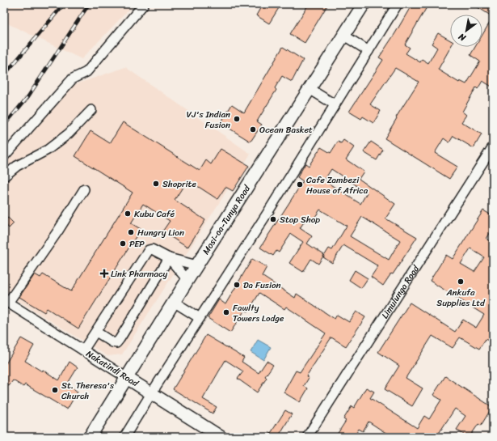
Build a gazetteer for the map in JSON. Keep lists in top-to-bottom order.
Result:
{
  "streets": {
    "highway": ["Mosi-oa-Tunya Road", "Nakatindi Road"],
    "street": ["Limulunga Road"]
  },
  "crossings": [
    ["Mosi-oa-Tunya Road", "Nakatindi Road"]
  ],
  "places": {
    "other": [
      "VJ's Indian Fusion",
      "Ocean Basket",
      "Shoprite",
      "Cafe Zambezi House of Africa",
      "Kubu Café",
      "Stop Shop",
      "Hungry Lion",
      "PEP",
      "Ankufa Supplies Ltd",
      "Da Fusion",
      "Fawlty Towers Lodge",
      "St. Theresa's Church"
    ],
    "health": ["Link Pharmacy"]
  },
  "north": "bottom left"
}
